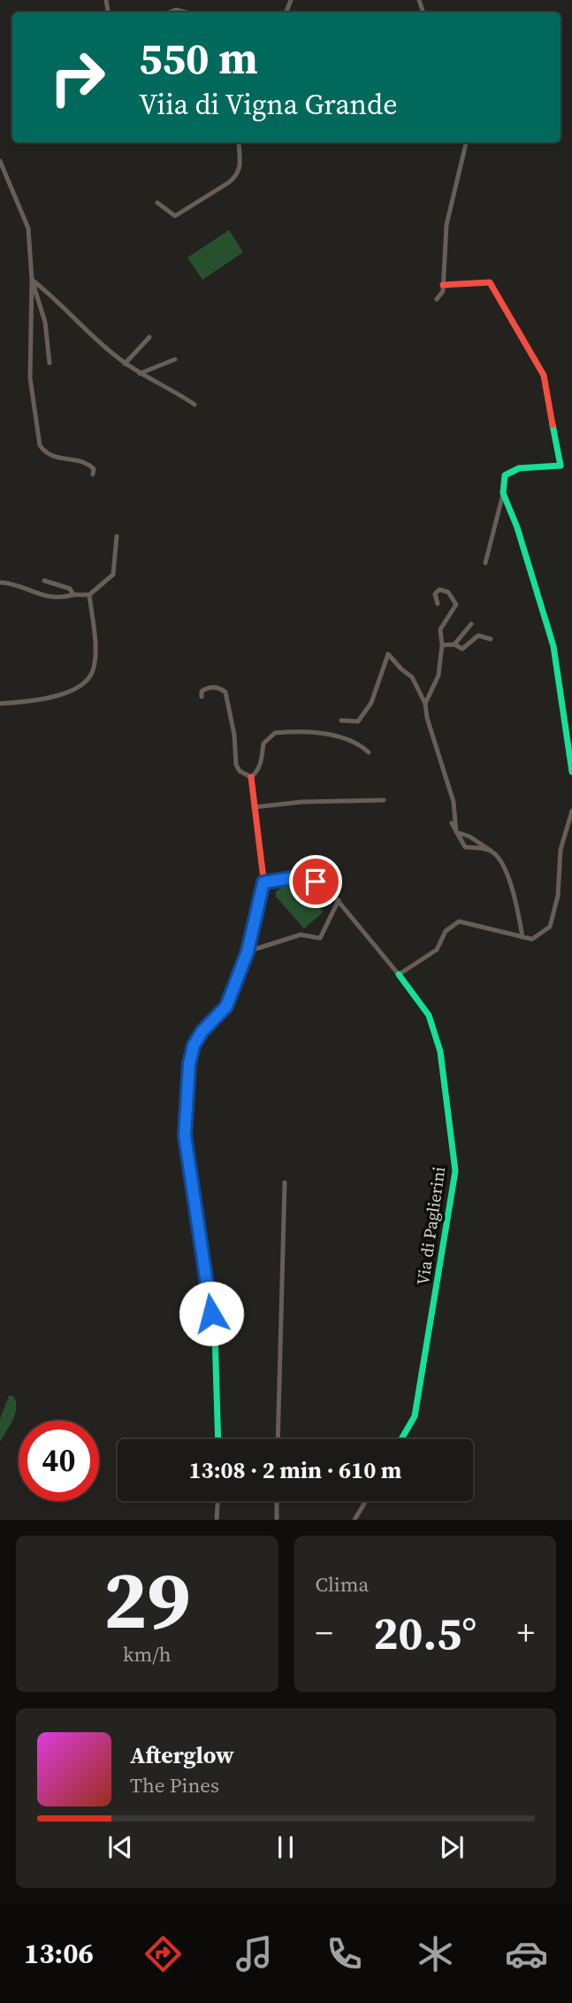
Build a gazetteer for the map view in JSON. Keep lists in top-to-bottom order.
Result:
{
  "streets": {
    "street": ["Via di Paglierini"]
  },
  "page": {
    "turn": ["550 m", "Viia di Vigna Grande"],
    "limit": "40",
    "trip": "13:08 · 2 min · 610 m",
    "tile": [
      ["29", "km/h"],
      "Clima"
    ],
    "heat": ["−", "20.5°", "+"],
    "song": ["Afterglow", "The Pines"],
    "tabs": "13:06"
  }
}
